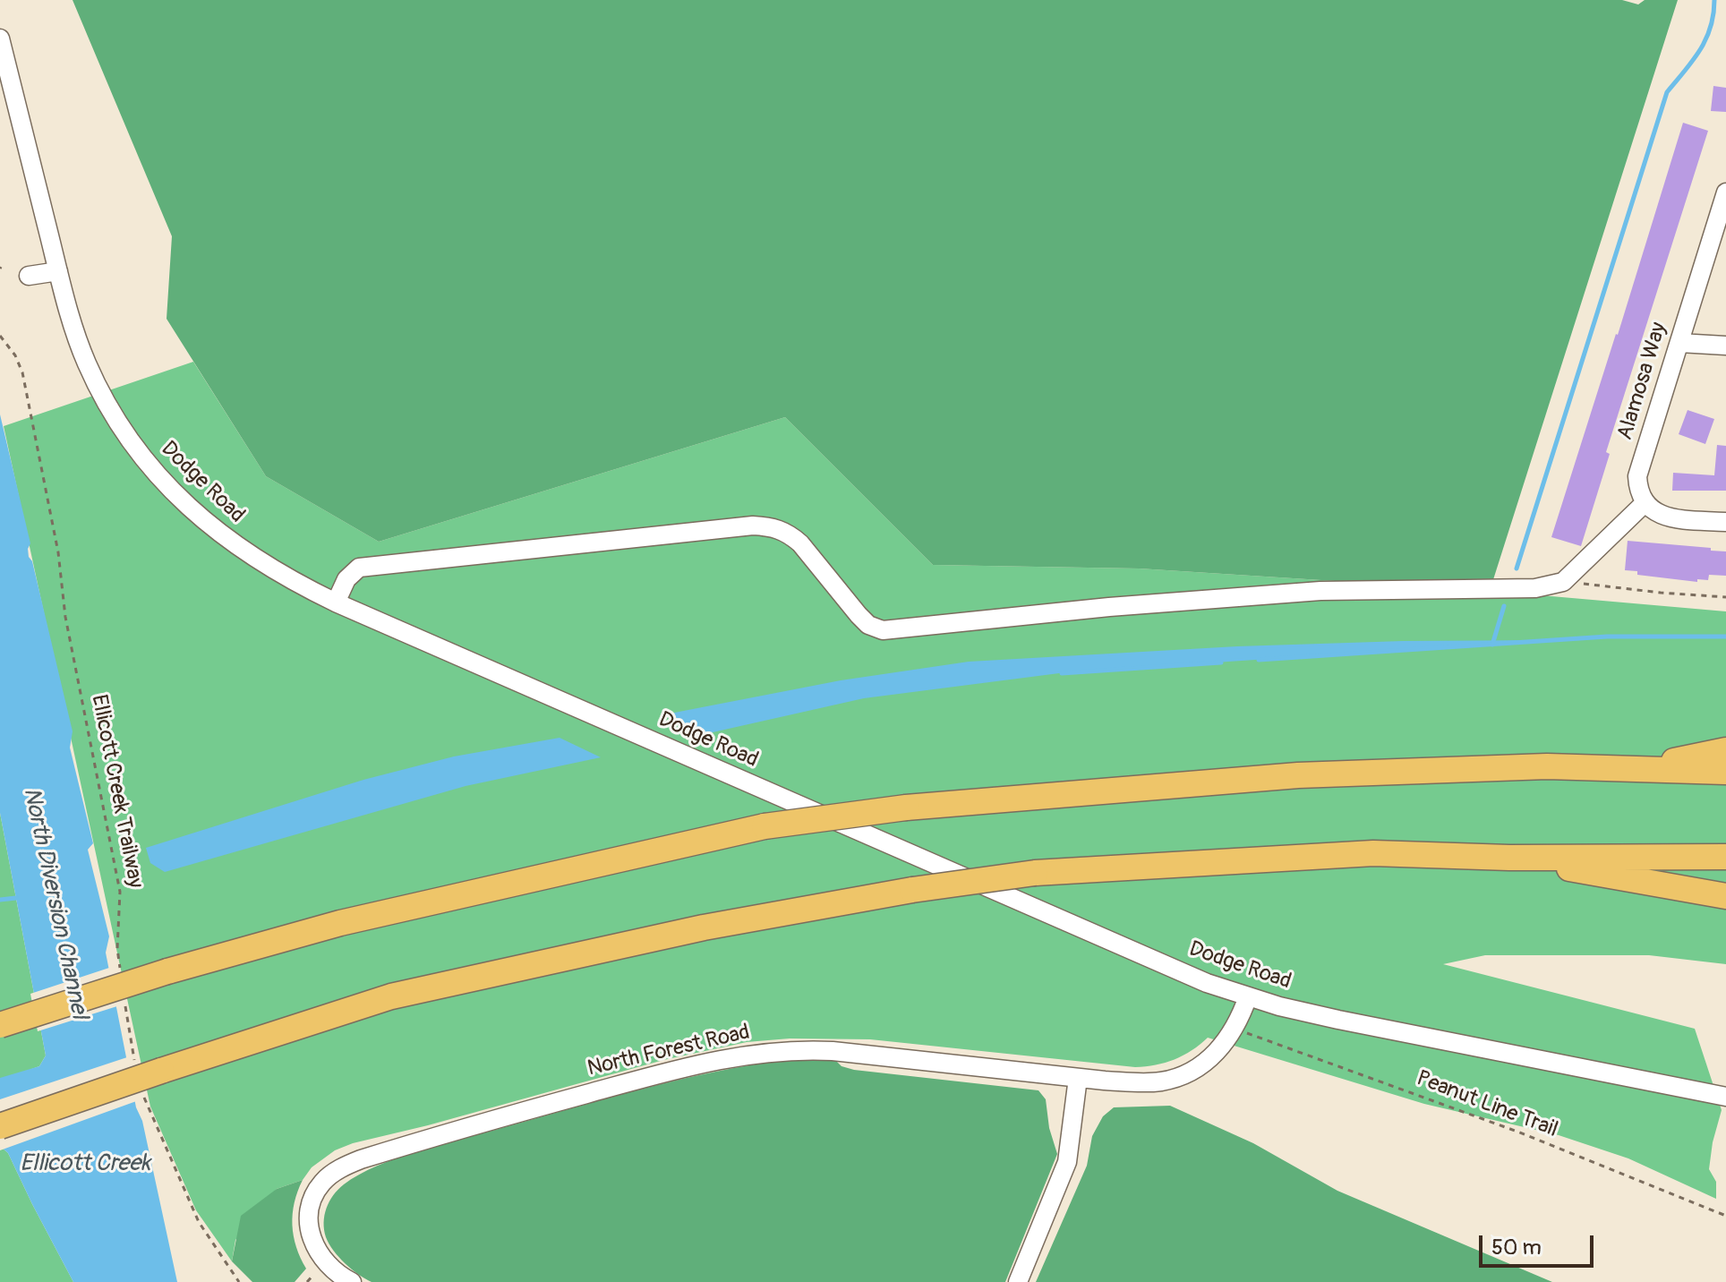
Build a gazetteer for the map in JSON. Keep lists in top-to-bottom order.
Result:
{
  "streets": {
    "street": ["Alamosa Way", "Dodge Road", "North Forest Road"],
    "path": ["Ellicott Creek Trailway", "Peanut Line Trail"]
  },
  "crossings": [
    ["Dodge Road", "North Forest Road"],
    ["North Forest Road", "Peanut Line Trail"]
  ],
  "water": ["North Diversion Channel", "Ellicott Creek"],
  "scale_bar": "50 m"
}
